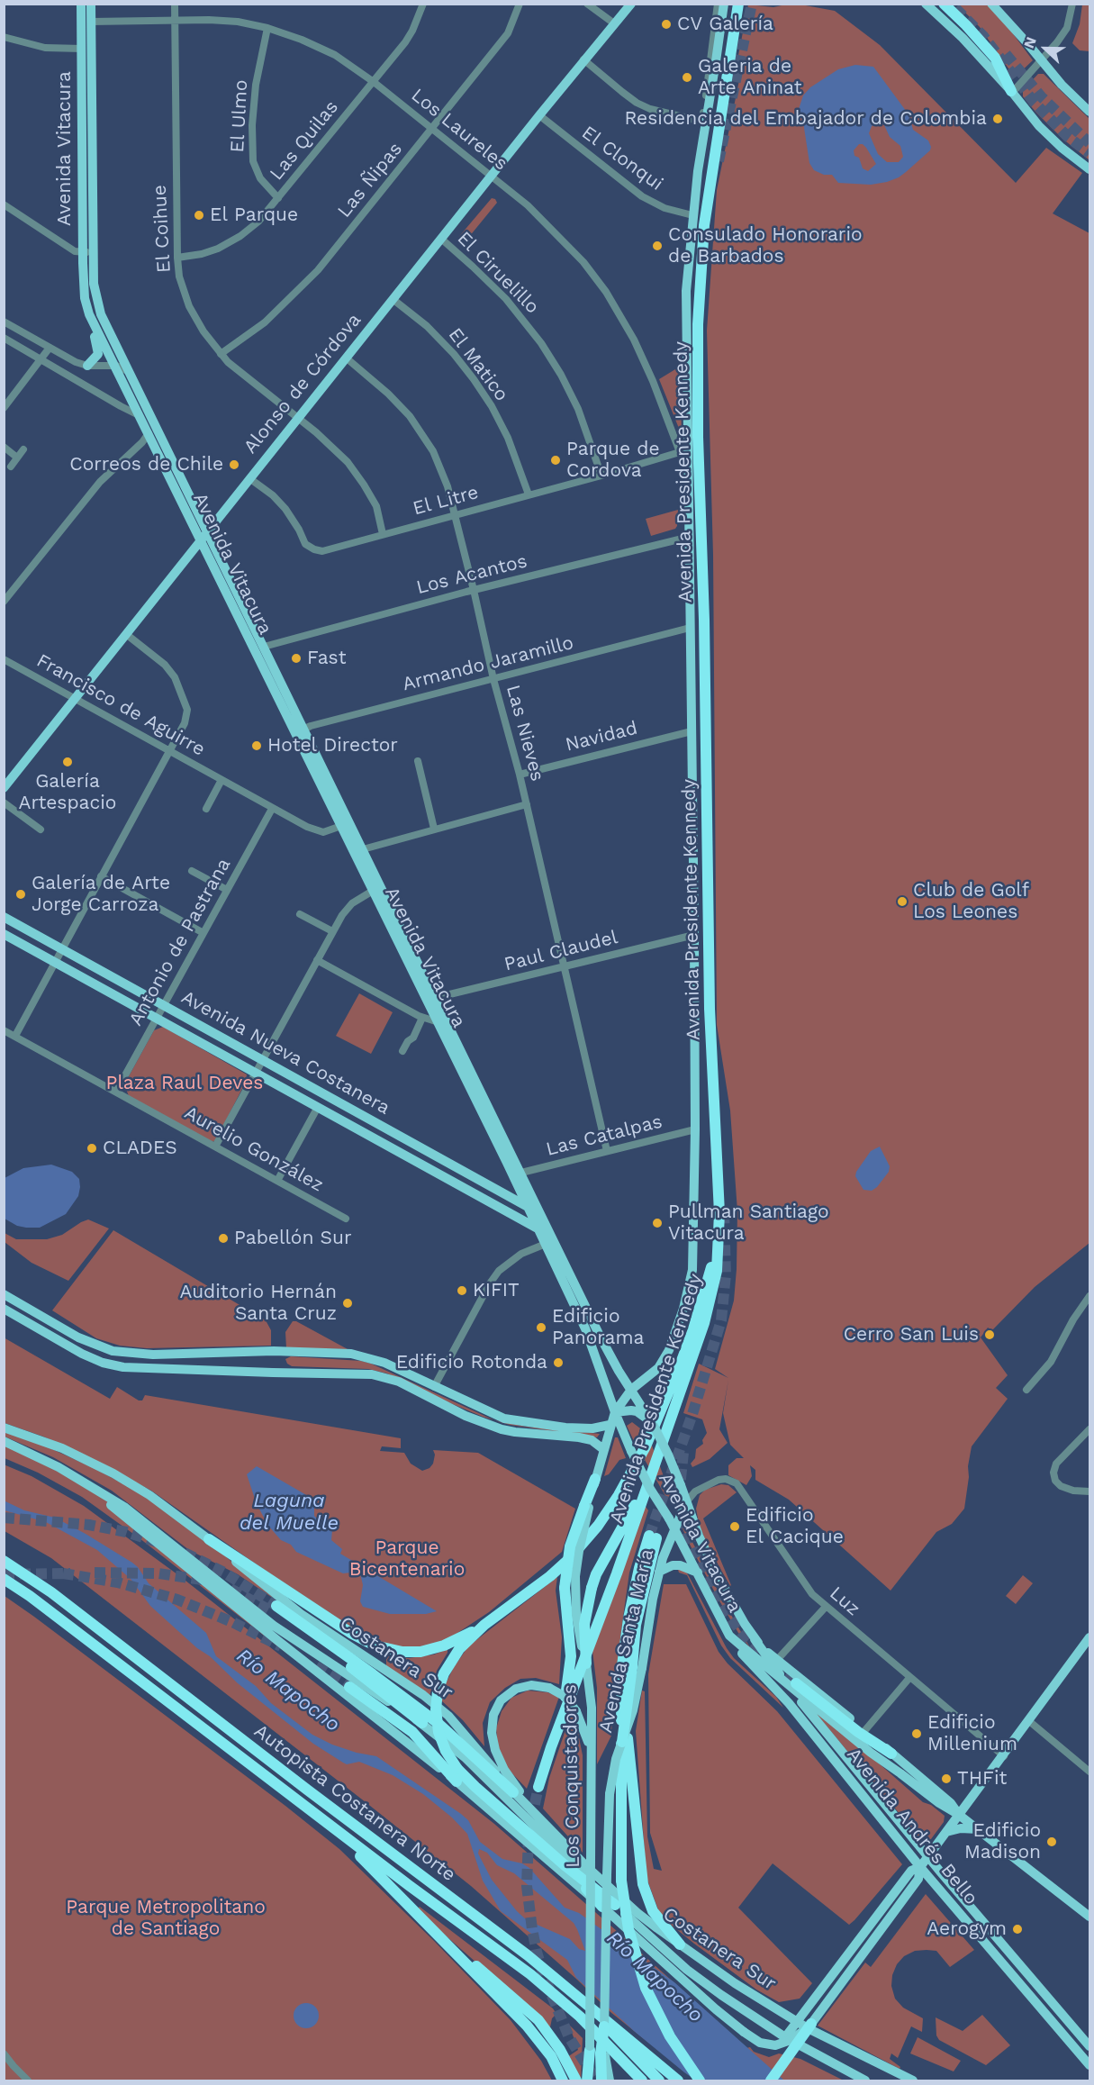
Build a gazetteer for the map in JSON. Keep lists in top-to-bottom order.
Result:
{
  "streets": {
    "highway": ["Avenida Presidente Kennedy", "Autopista Costanera Norte"],
    "main road": [
      "Avenida Vitacura",
      "Alonso de Córdova",
      "Avenida Nueva Costanera",
      "Avenida Santa María",
      "Costanera Sur",
      "Los Conquistadores",
      "Avenida Andrés Bello"
    ],
    "street": [
      "El Ulmo",
      "Los Laureles",
      "Las Quilas",
      "El Clonqui",
      "Las Ñipas",
      "El Coihue",
      "El Ciruelillo",
      "El Matico",
      "El Litre",
      "Los Acantos",
      "Armando Jaramillo",
      "Francisco de Aguirre",
      "Las Nieves",
      "Navidad",
      "Antonio de Pastrana",
      "Paul Claudel",
      "Las Catalpas",
      "Aurelio González",
      "Luz"
    ]
  },
  "crossings": [
    ["El Ulmo", "Los Laureles"],
    ["El Ulmo", "Las Quilas"],
    ["Los Laureles", "Las Quilas"],
    ["Los Laureles", "Avenida Vitacura"],
    ["Los Laureles", "Las Ñipas"],
    ["Los Laureles", "El Coihue"],
    ["Los Laureles", "Alonso de Córdova"],
    ["Los Laureles", "El Litre"],
    ["Las Quilas", "El Coihue"],
    ["Avenida Vitacura", "Alonso de Córdova"],
    ["Avenida Vitacura", "Los Acantos"],
    ["Avenida Vitacura", "Armando Jaramillo"],
    ["Avenida Vitacura", "Francisco de Aguirre"],
    ["Avenida Vitacura", "Paul Claudel"],
    ["Avenida Vitacura", "Avenida Nueva Costanera"],
    ["Avenida Vitacura", "Las Catalpas"],
    ["Avenida Vitacura", "Luz"],
    ["Avenida Vitacura", "Avenida Santa María"],
    ["Avenida Vitacura", "Avenida Andrés Bello"],
    ["El Clonqui", "Alonso de Córdova"],
    ["Las Ñipas", "El Coihue"],
    ["El Coihue", "Alonso de Córdova"],
    ["El Coihue", "El Litre"],
    ["El Ciruelillo", "Alonso de Córdova"],
    ["El Ciruelillo", "El Litre"],
    ["El Matico", "Alonso de Córdova"],
    ["El Matico", "El Litre"],
    ["Alonso de Córdova", "El Litre"],
    ["Alonso de Córdova", "Francisco de Aguirre"],
    ["Alonso de Córdova", "Las Nieves"],
    ["Avenida Presidente Kennedy", "Avenida Santa María"],
    ["El Litre", "Las Nieves"],
    ["Los Acantos", "Las Nieves"],
    ["Armando Jaramillo", "Las Nieves"],
    ["Francisco de Aguirre", "Antonio de Pastrana"],
    ["Las Nieves", "Navidad"],
    ["Las Nieves", "Paul Claudel"],
    ["Las Nieves", "Las Catalpas"],
    ["Antonio de Pastrana", "Avenida Nueva Costanera"],
    ["Antonio de Pastrana", "Aurelio González"],
    ["Luz", "Avenida Santa María"],
    ["Costanera Sur", "Avenida Andrés Bello"]
  ],
  "water": ["Laguna del Muelle", "Río Mapocho"],
  "parks": ["Plaza Raul Deves", "Parque Bicentenario", "Parque Metropolitano de Santiago"],
  "places": [
    "CV Galería",
    "Galeria de Arte Aninat",
    "Residencia del Embajador de Colombia",
    "El Parque",
    "Consulado Honorario de Barbados",
    "Parque de Cordova",
    "Correos de Chile",
    "Fast",
    "Hotel Director",
    "Galería Artespacio",
    "Galería de Arte Jorge Carroza",
    "Club de Golf Los Leones",
    "CLADES",
    "Pullman Santiago Vitacura",
    "Pabellón Sur",
    "KIFIT",
    "Auditorio Hernán Santa Cruz",
    "Edificio Panorama",
    "Cerro San Luis",
    "Edificio Rotonda",
    "Edificio El Cacique",
    "Edificio Millenium",
    "THFit",
    "Edificio Madison",
    "Aerogym"
  ],
  "north": "left"
}
